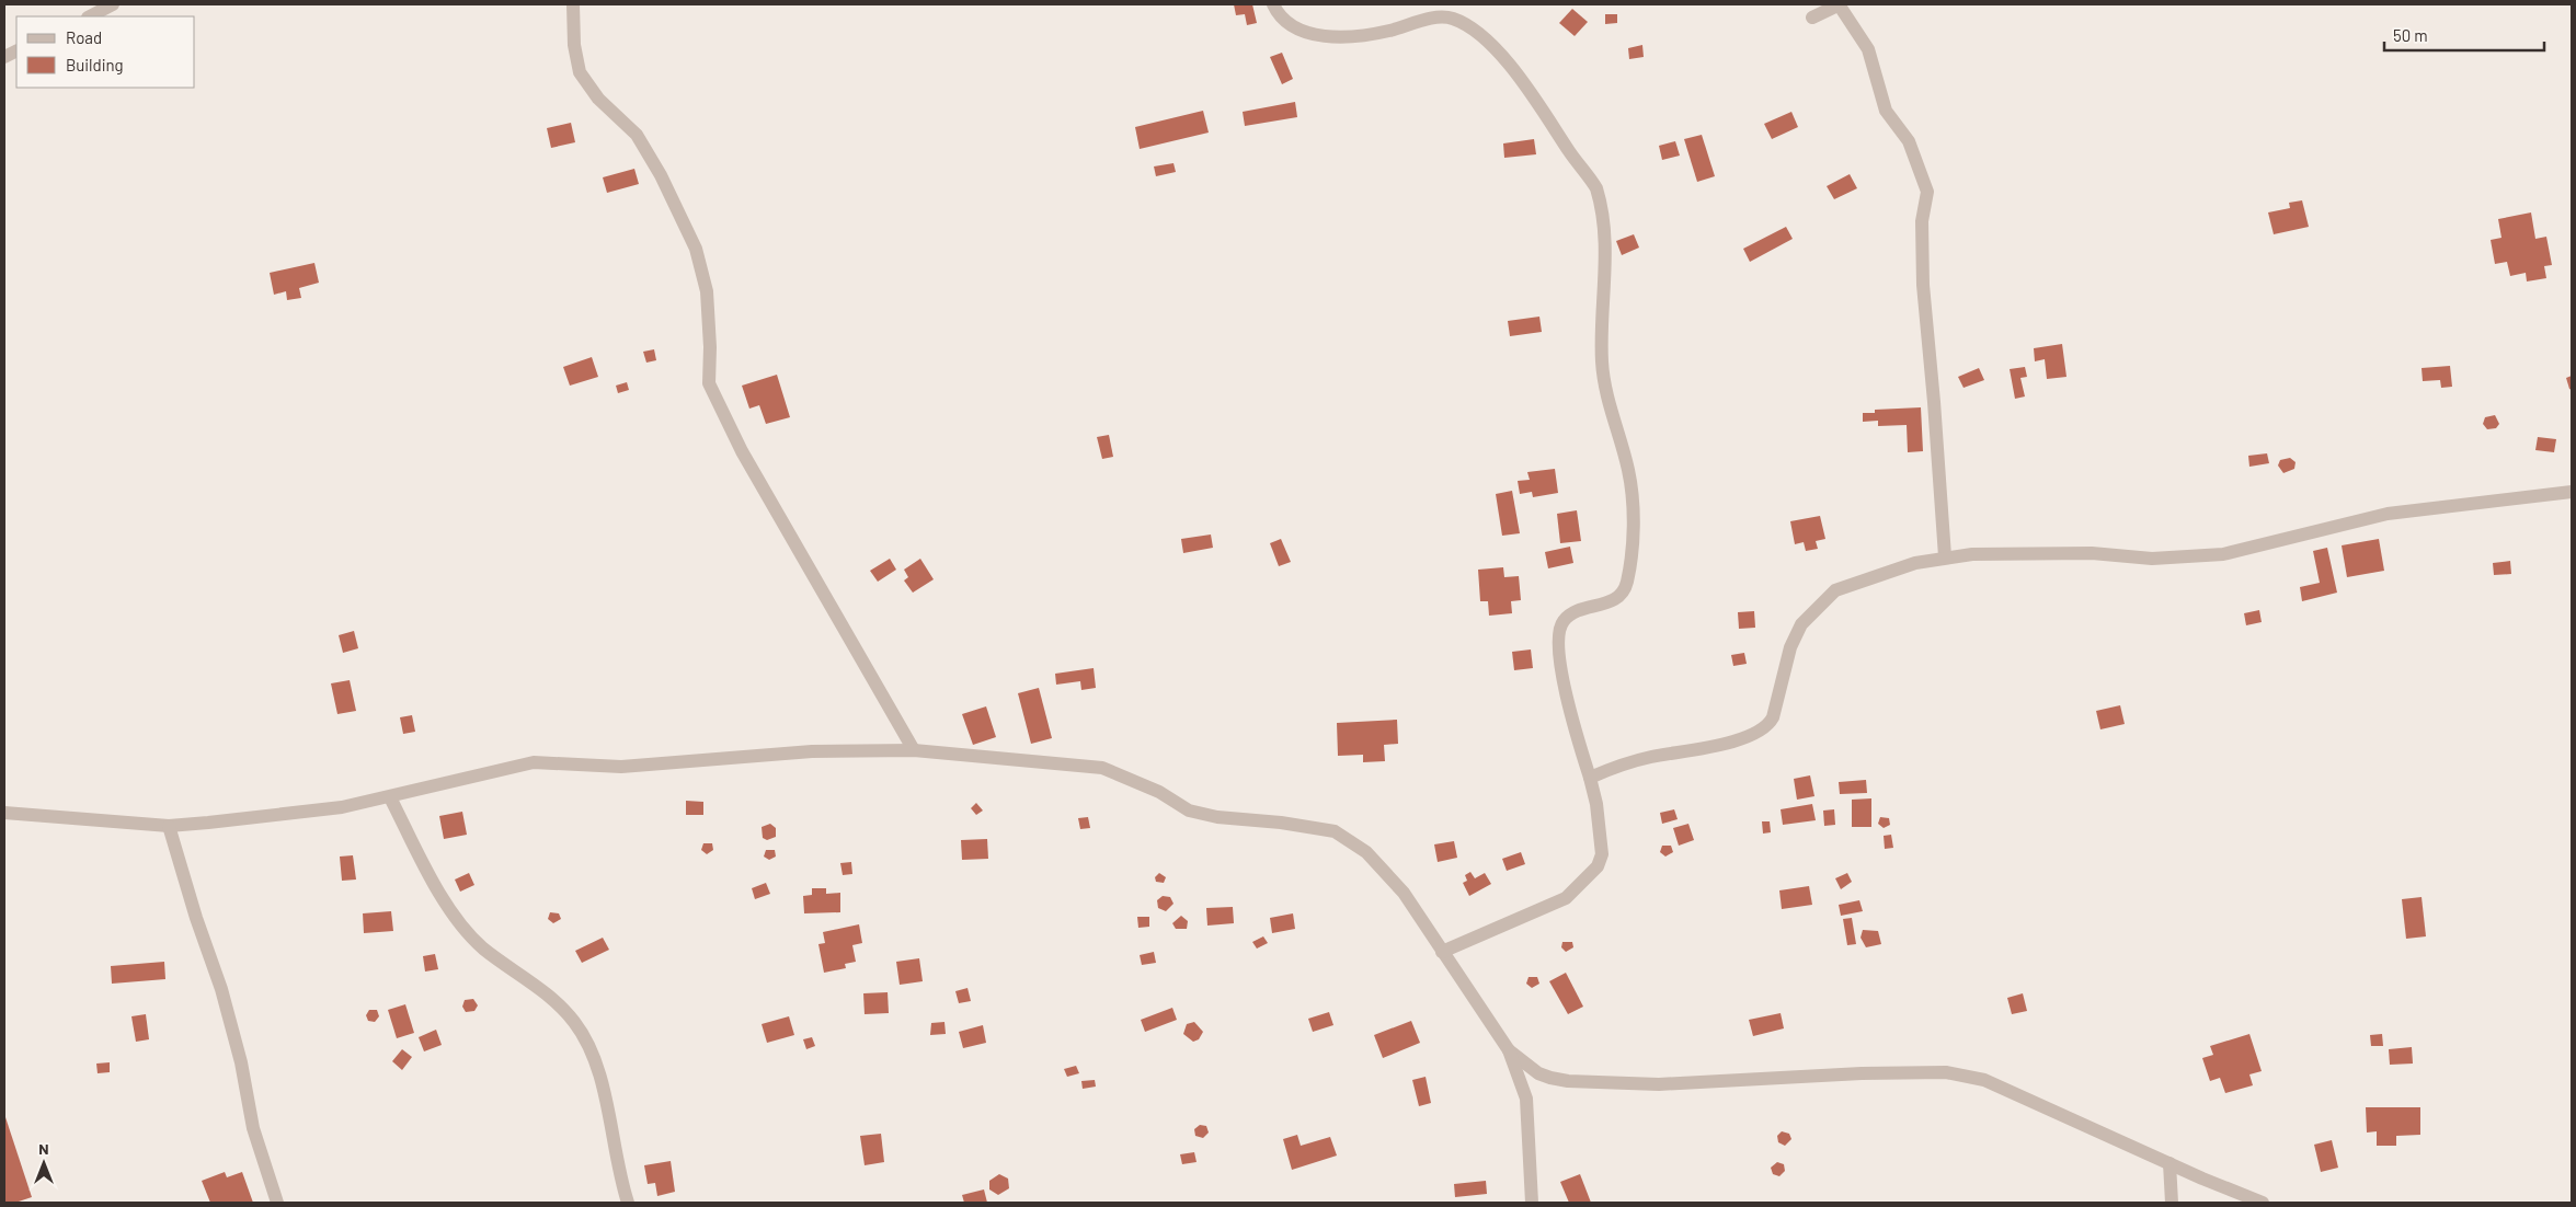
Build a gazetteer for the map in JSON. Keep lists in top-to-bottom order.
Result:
{
  "legend": ["Road", "Building"],
  "scale_bar": "50 m",
  "north": "top"
}
